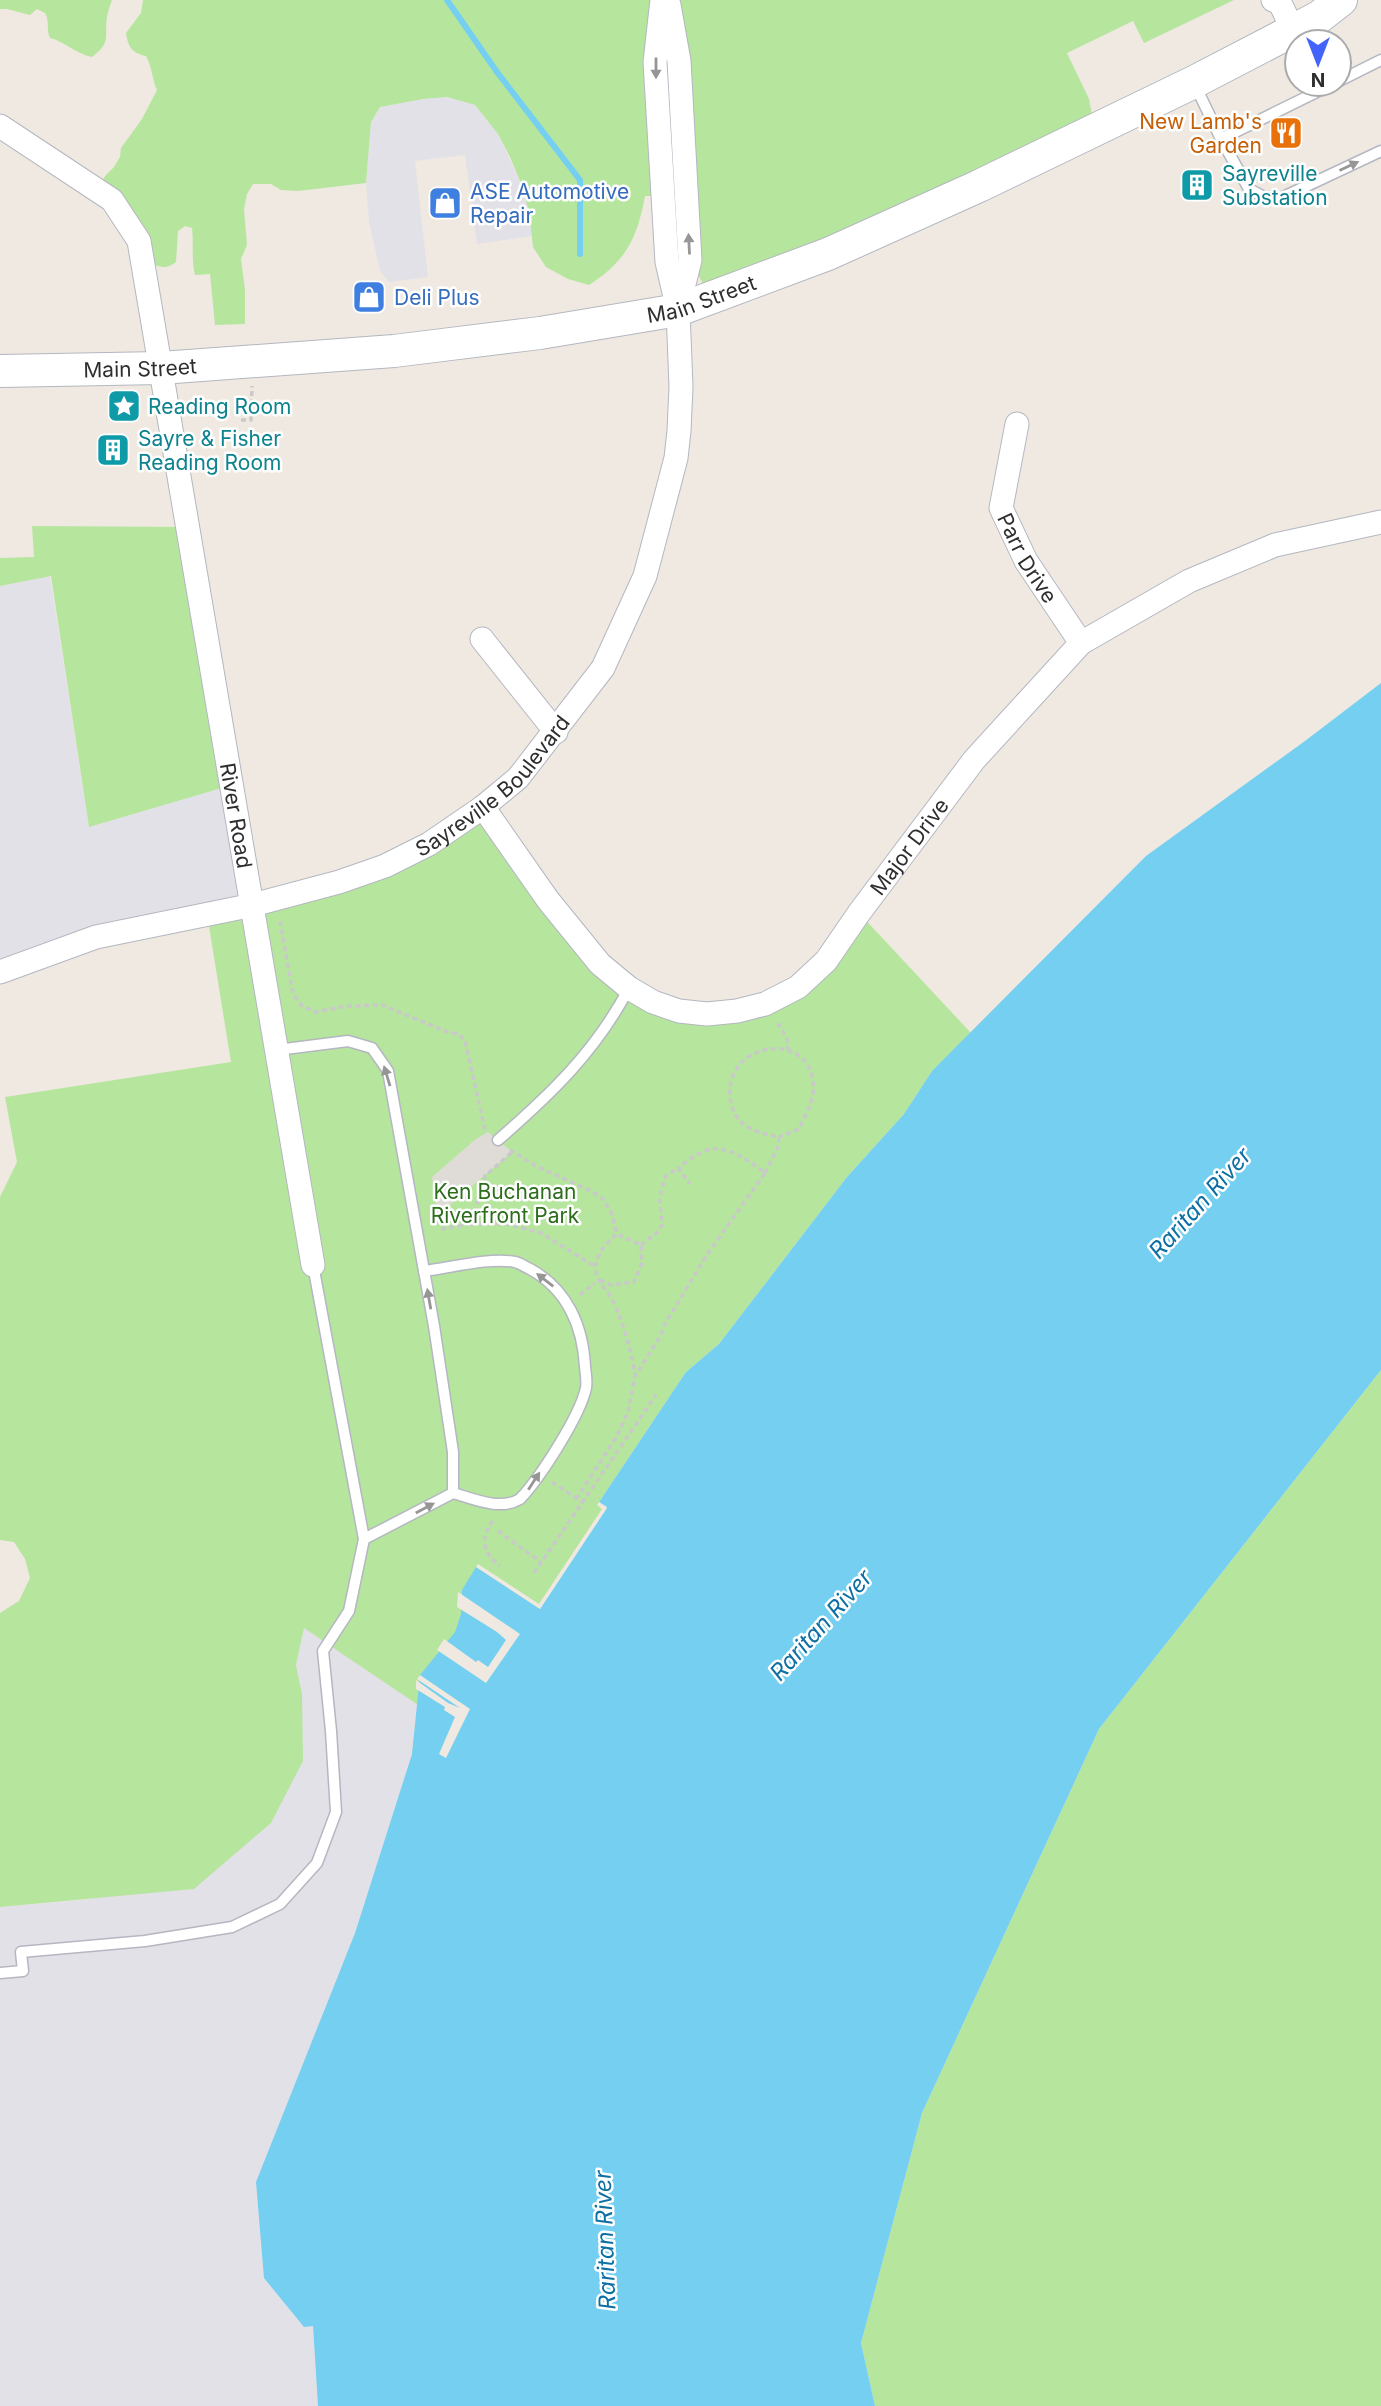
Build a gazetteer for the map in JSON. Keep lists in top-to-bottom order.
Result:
{
  "streets": {
    "main road": ["Main Street"],
    "street": [
      "Parr Drive",
      "Sayreville Boulevard",
      "River Road",
      "Major Drive"
    ]
  },
  "crossings": [
    ["Main Street", "Sayreville Boulevard"],
    ["Main Street", "River Road"],
    ["Parr Drive", "Major Drive"],
    ["Sayreville Boulevard", "River Road"],
    ["Sayreville Boulevard", "Major Drive"]
  ],
  "water": ["Raritan River"],
  "parks": ["Ken Buchanan Riverfront Park"],
  "places": {
    "restaurant": ["New Lamb's Garden"],
    "building": ["Sayreville Substation", "Sayre & Fisher Reading Room"],
    "shop": ["ASE Automotive Repair", "Deli Plus"],
    "place": ["Reading Room"]
  },
  "north": "bottom"
}
